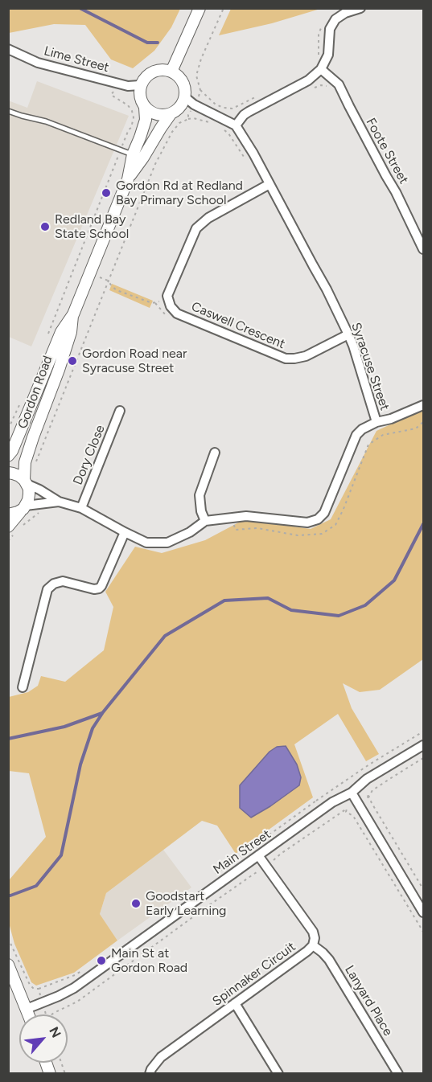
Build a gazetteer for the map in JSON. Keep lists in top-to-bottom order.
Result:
{
  "streets": {
    "street": [
      "Lime Street",
      "Foote Street",
      "Caswell Crescent",
      "Syracuse Street",
      "Gordon Road",
      "Dory Close",
      "Main Street",
      "Spinnaker Circuit",
      "Lanyard Place"
    ]
  },
  "crossings": [
    ["Lime Street", "Gordon Road"],
    ["Caswell Crescent", "Syracuse Street"],
    ["Syracuse Street", "Dory Close"],
    ["Main Street", "Spinnaker Circuit"],
    ["Spinnaker Circuit", "Lanyard Place"]
  ],
  "places": [
    "Gordon Rd at Redland Bay Primary School",
    "Redland Bay State School",
    "Gordon Road near Syracuse Street",
    "Goodstart Early Learning",
    "Main St at Gordon Road"
  ],
  "north": "top right"
}
